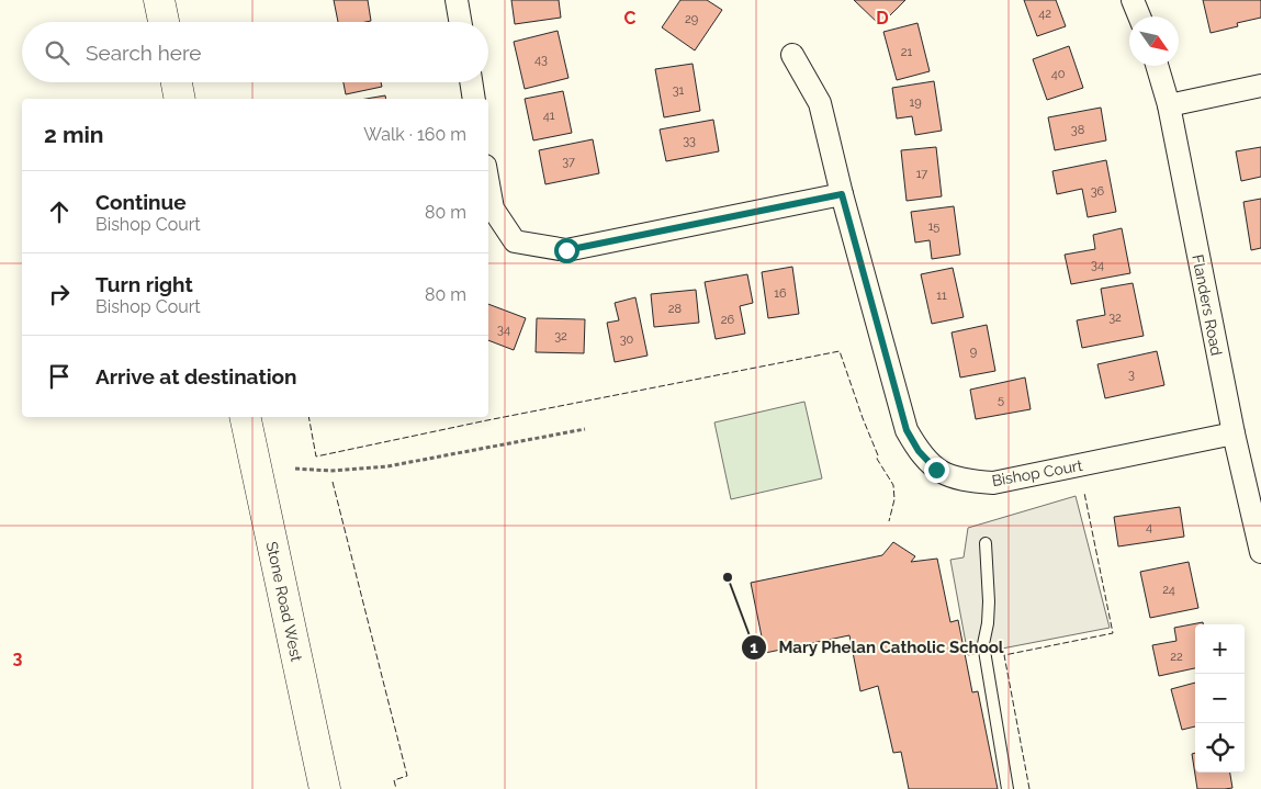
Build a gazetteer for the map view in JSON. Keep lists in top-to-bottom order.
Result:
{
  "streets": {
    "main road": ["Stone Road West"],
    "street": ["Flanders Road", "Bishop Court"]
  },
  "crossings": [
    ["Flanders Road", "Bishop Court"]
  ],
  "places": ["Mary Phelan Catholic School"],
  "house_numbers": [
    "42",
    "29",
    "21",
    "43",
    "40",
    "31",
    "19",
    "41",
    "38",
    "33",
    "37",
    "17",
    "36",
    "15",
    "34",
    "16",
    "11",
    "28",
    "32",
    "26",
    "34",
    "32",
    "30",
    "9",
    "3",
    "5",
    "4",
    "24",
    "22"
  ],
  "north": "bottom right",
  "page": {
    "search": "Search here",
    "heading": ["2 min", "Walk · 160 m"],
    "list": [
      ["Continue", "Bishop Court", "80 m"],
      ["Turn right", "Bishop Court", "80 m"],
      "Arrive at destination"
    ],
    "map_buttons": ["+", "−"]
  },
  "grid": {
    "columns": ["C", "D"],
    "rows": ["3"]
  }
}
